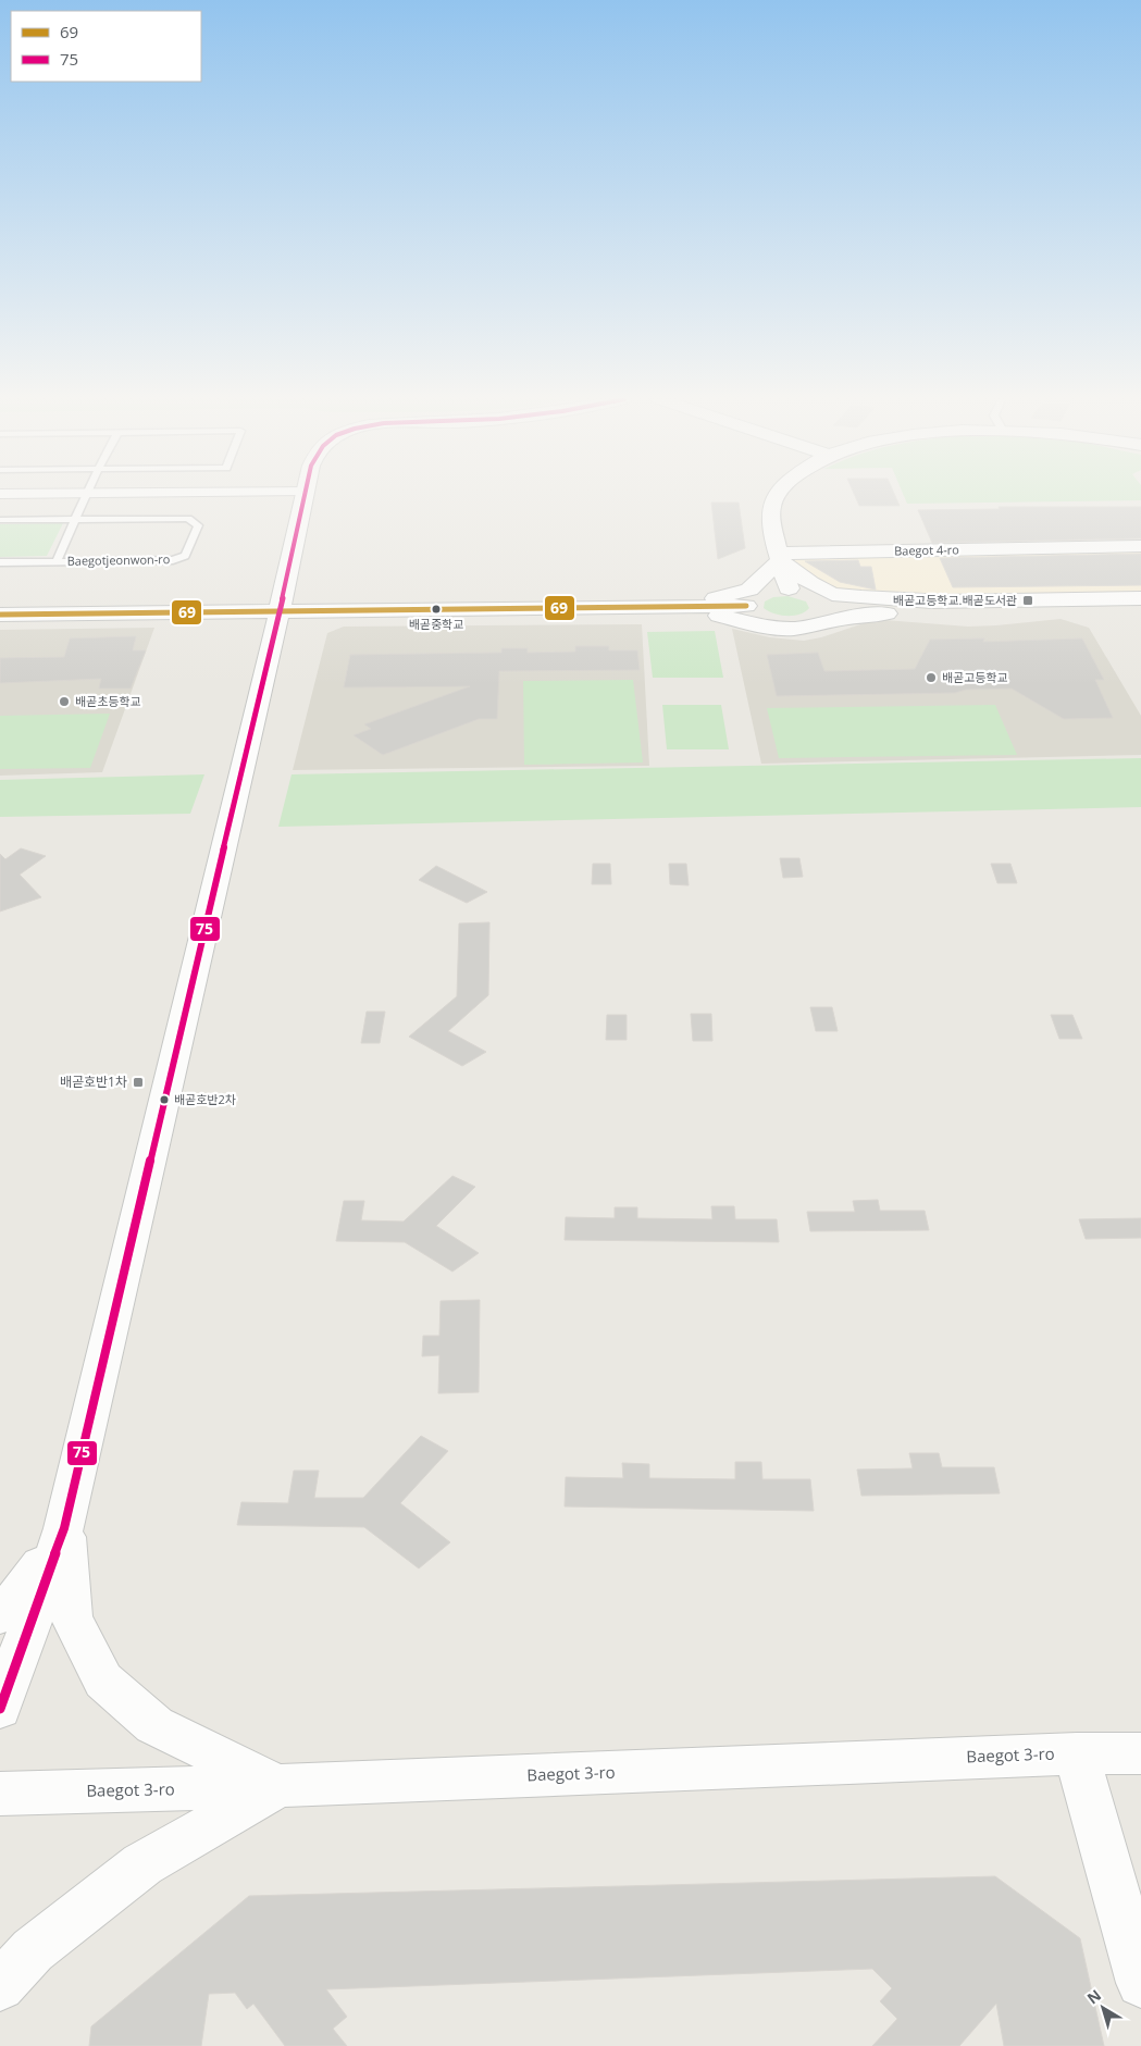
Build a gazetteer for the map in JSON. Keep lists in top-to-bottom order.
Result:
{
  "streets": {
    "street": ["Baegot 4-ro", "Baegot 3-ro"],
    "lane": ["Baegotjeonwon-ro"]
  },
  "places": {
    "transit": ["배곧고등학교.배곧도서관", "배곧호반1차"],
    "other": [
      "배곧중학교",
      "배곧고등학교",
      "배곧초등학교",
      "배곧호반2차"
    ]
  },
  "lines": ["transit line 75", "transit line 69"],
  "legend": ["69", "75"],
  "north": "top left"
}
